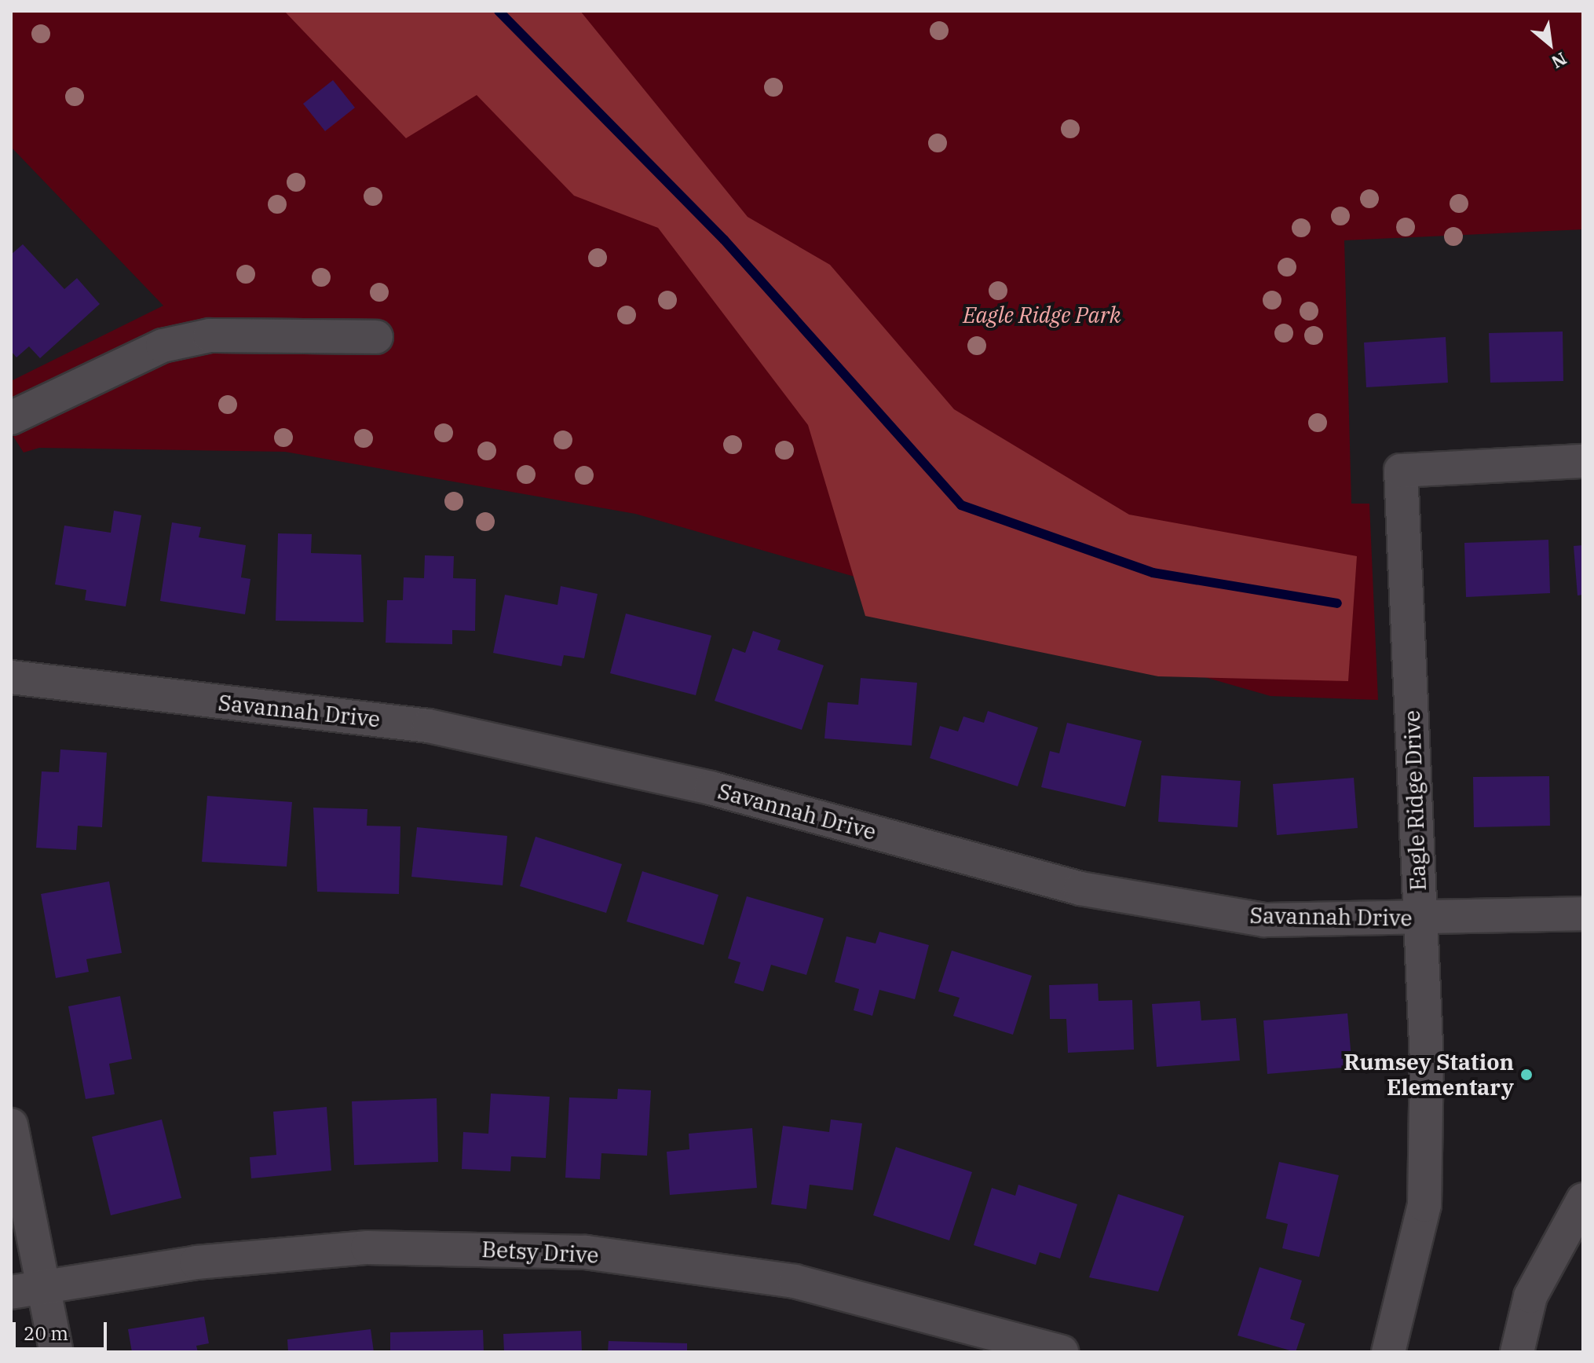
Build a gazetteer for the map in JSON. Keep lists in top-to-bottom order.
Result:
{
  "streets": {
    "street": ["Savannah Drive", "Eagle Ridge Drive", "Betsy Drive"]
  },
  "crossings": [
    ["Savannah Drive", "Eagle Ridge Drive"]
  ],
  "parks": ["Eagle Ridge Park"],
  "places": ["Rumsey Station Elementary"],
  "scale_bar": "20 m",
  "north": "bottom right"
}
